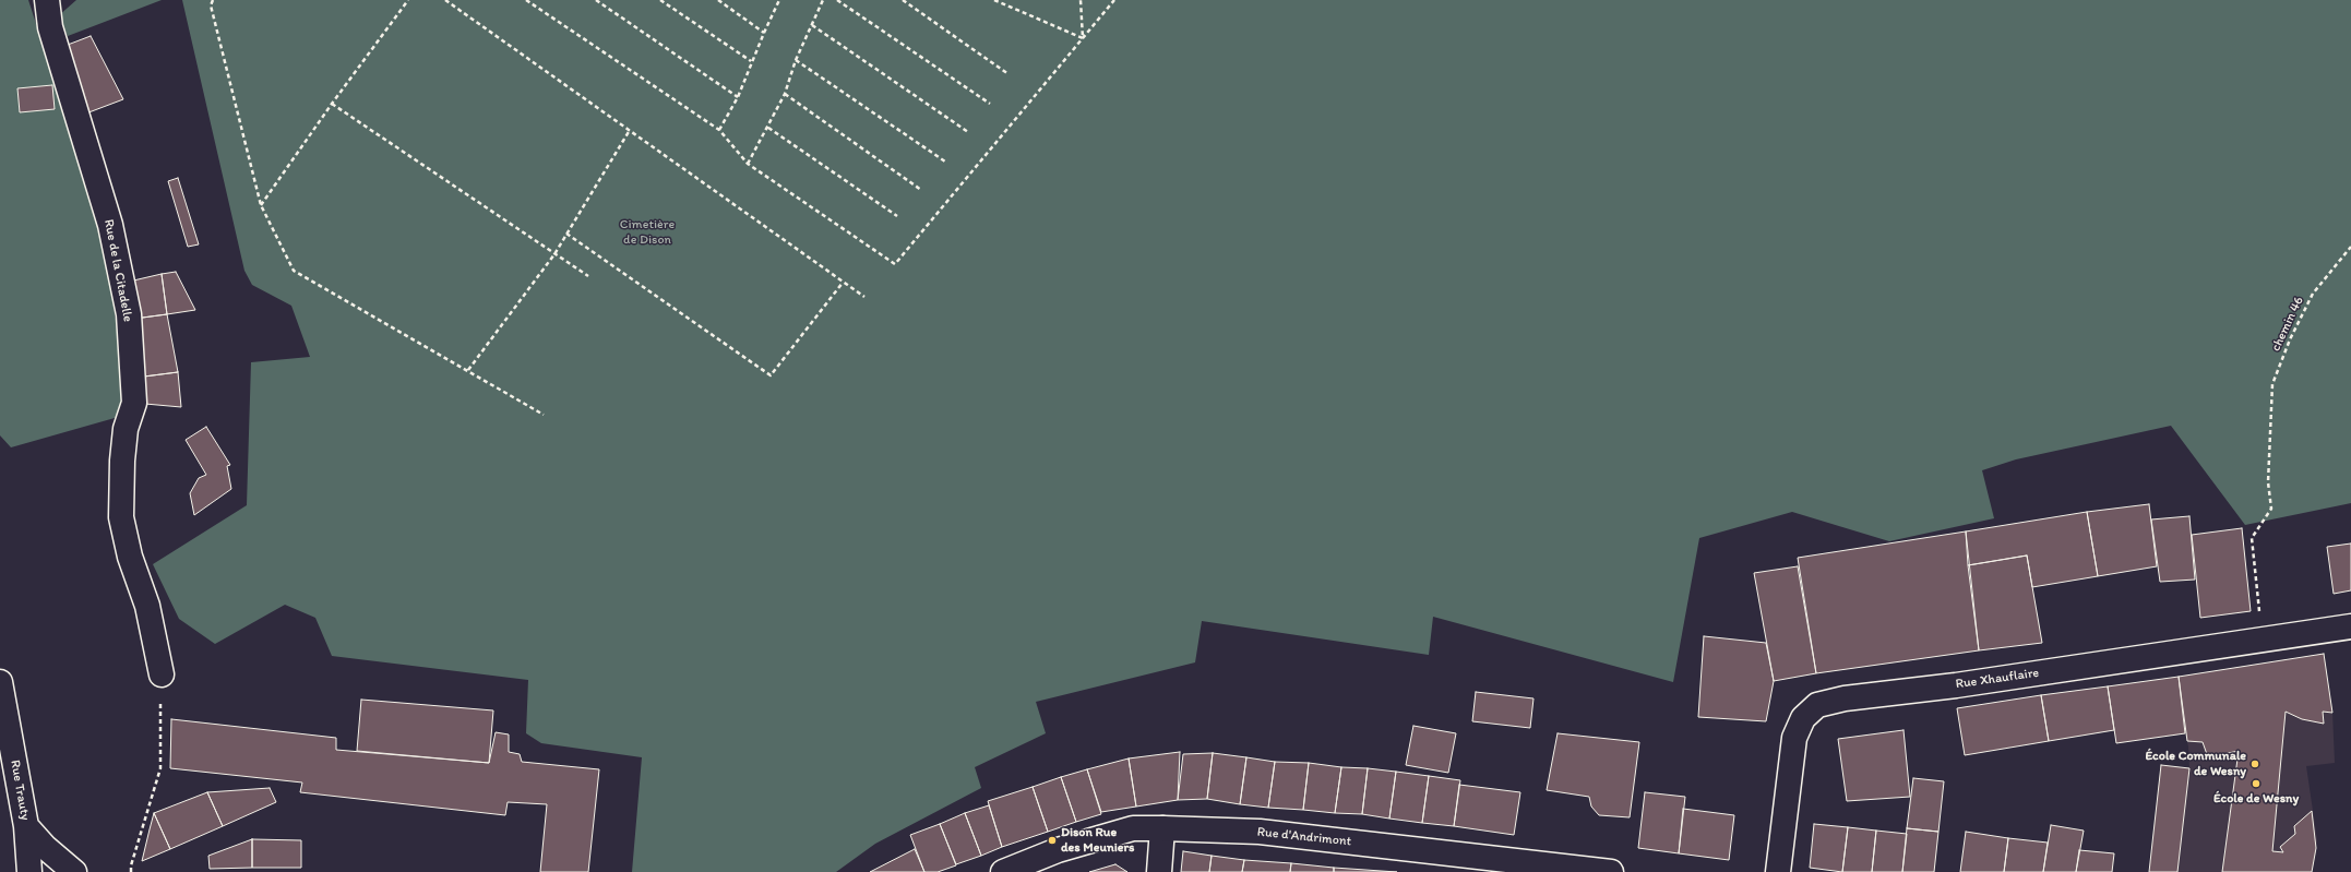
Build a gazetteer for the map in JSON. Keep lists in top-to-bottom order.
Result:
{
  "streets": {
    "street": [
      "Rue de la Citadelle",
      "Rue Xhauflaire",
      "Rue Trauty",
      "Rue d'Andrimont"
    ],
    "path": ["chemin 46"]
  },
  "crossings": [
    ["chemin 46", "Rue Xhauflaire"]
  ],
  "parks": ["Cimetière de Dison"],
  "places": ["École Communale de Wesny", "École de Wesny", "Dison Rue des Meuniers"]
}
